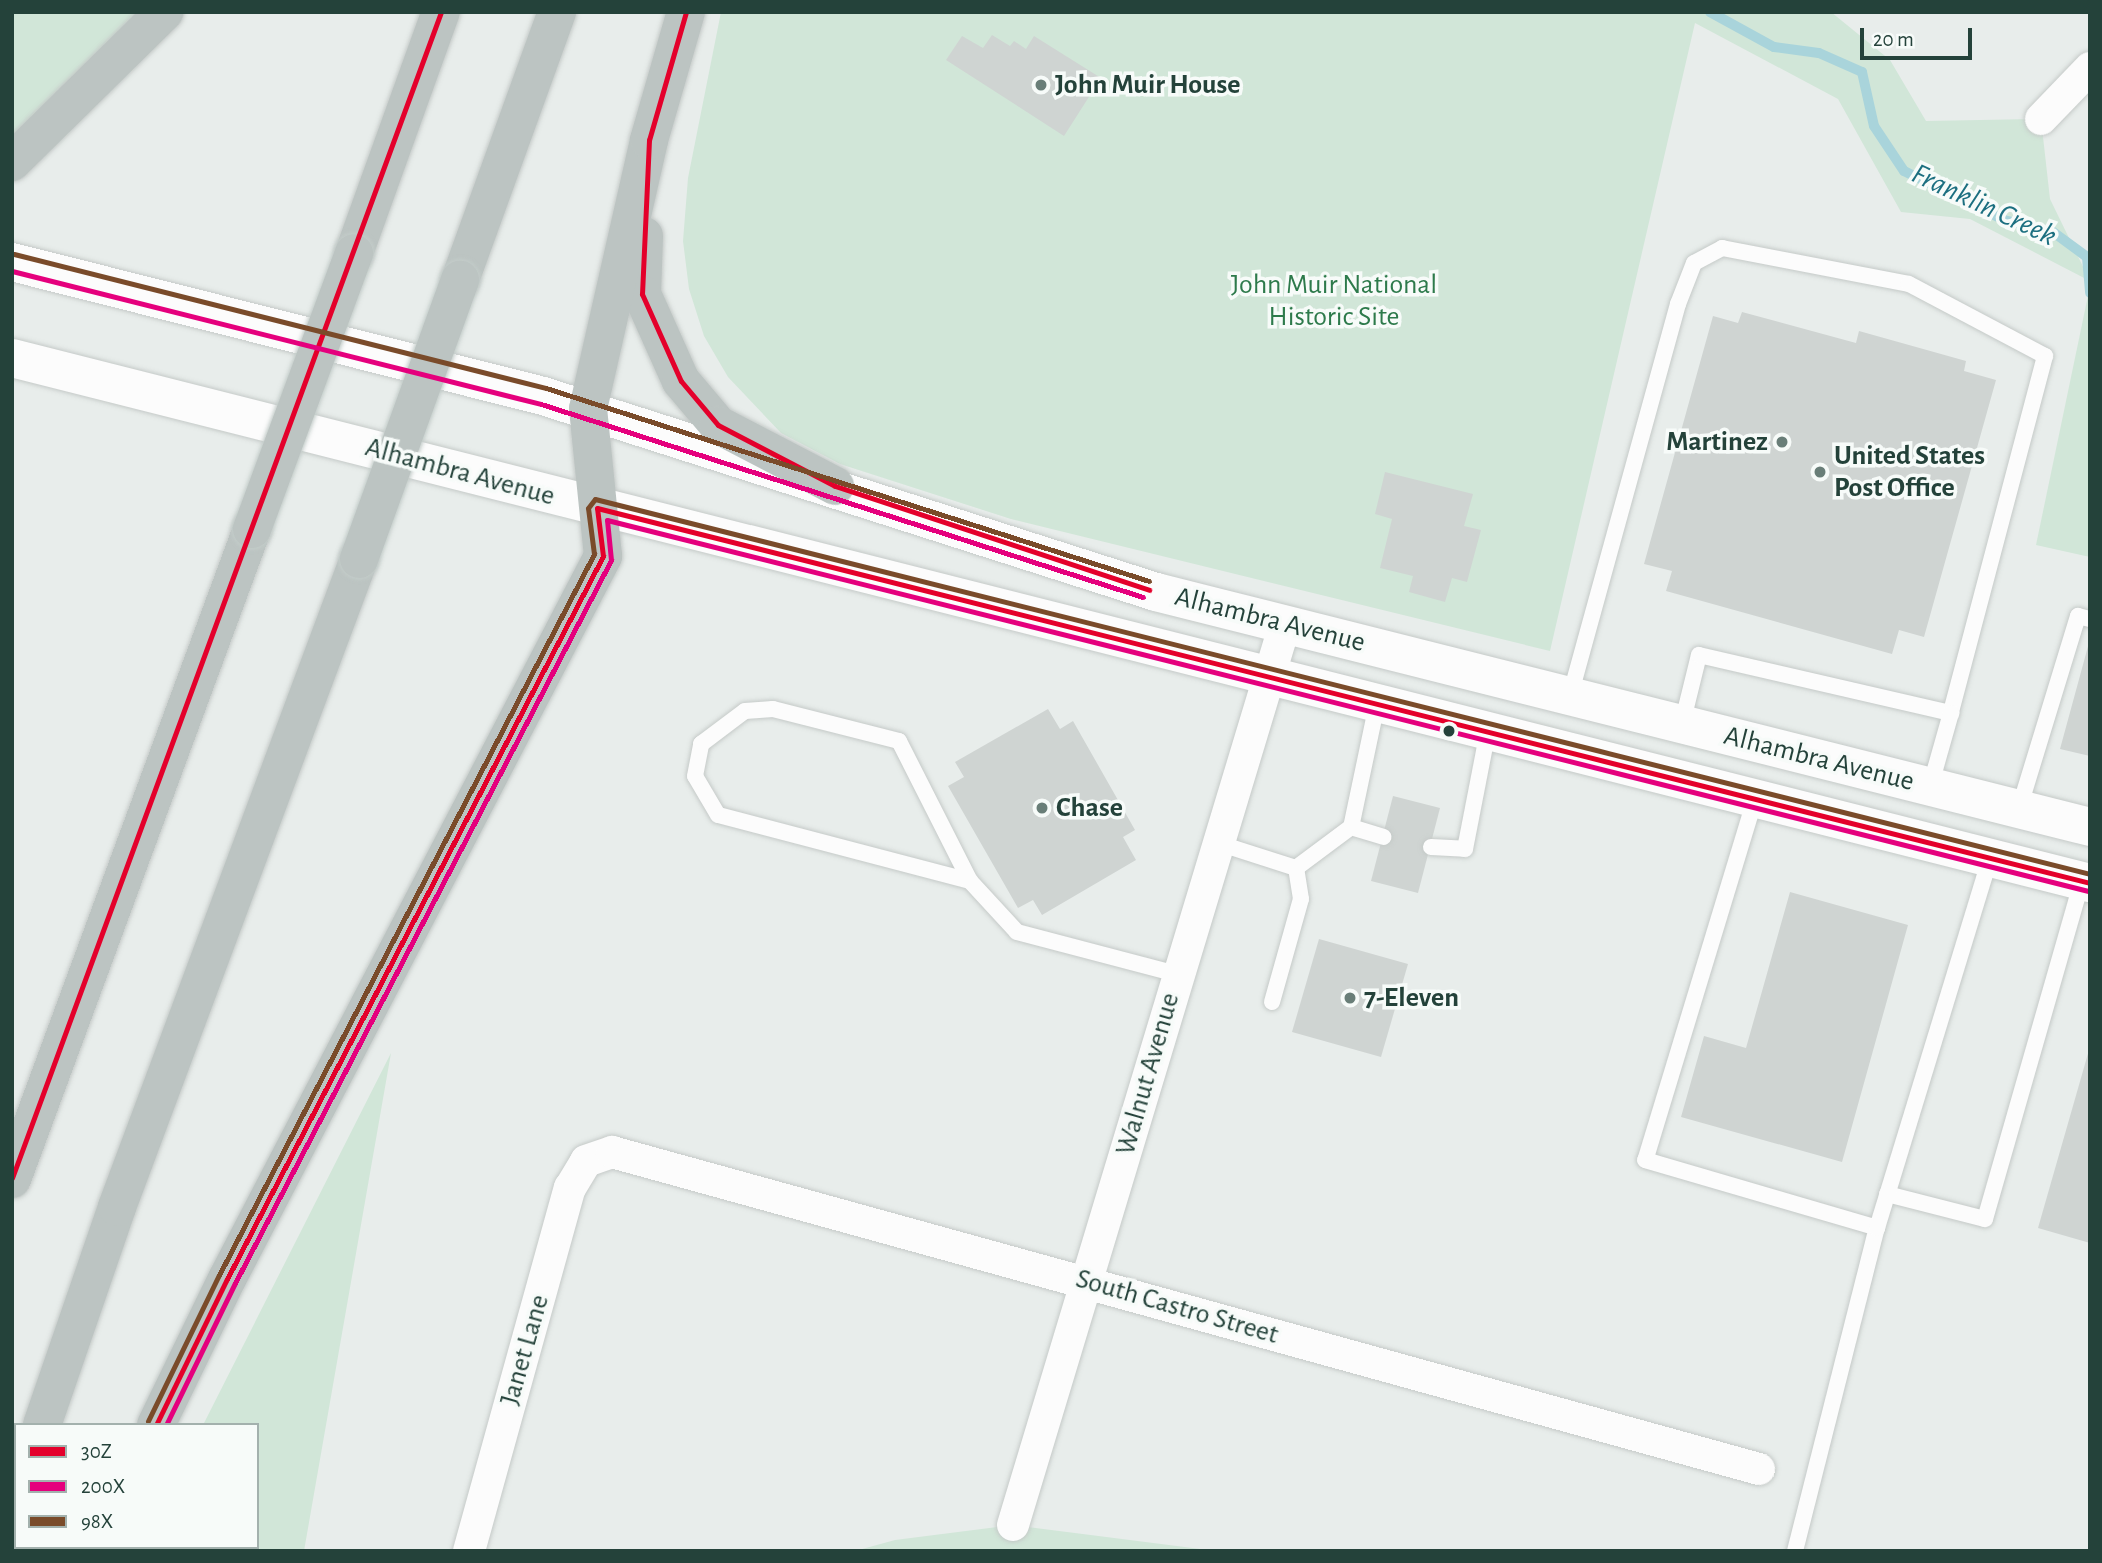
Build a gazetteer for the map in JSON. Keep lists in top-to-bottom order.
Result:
{
  "streets": {
    "main road": ["Alhambra Avenue"],
    "street": ["Walnut Avenue", "South Castro Street", "Janet Lane"]
  },
  "crossings": [
    ["Alhambra Avenue", "Walnut Avenue"],
    ["Walnut Avenue", "South Castro Street"],
    ["South Castro Street", "Janet Lane"]
  ],
  "water": ["Franklin Creek"],
  "parks": ["John Muir National Historic Site"],
  "places": [
    "John Muir House",
    "Martinez",
    "United States Post Office",
    "Chase",
    "7-Eleven"
  ],
  "lines": ["transit line 30Z", "transit line 98X", "transit line 200X"],
  "legend": ["30Z", "200X", "98X"],
  "scale_bar": "20 m"
}
